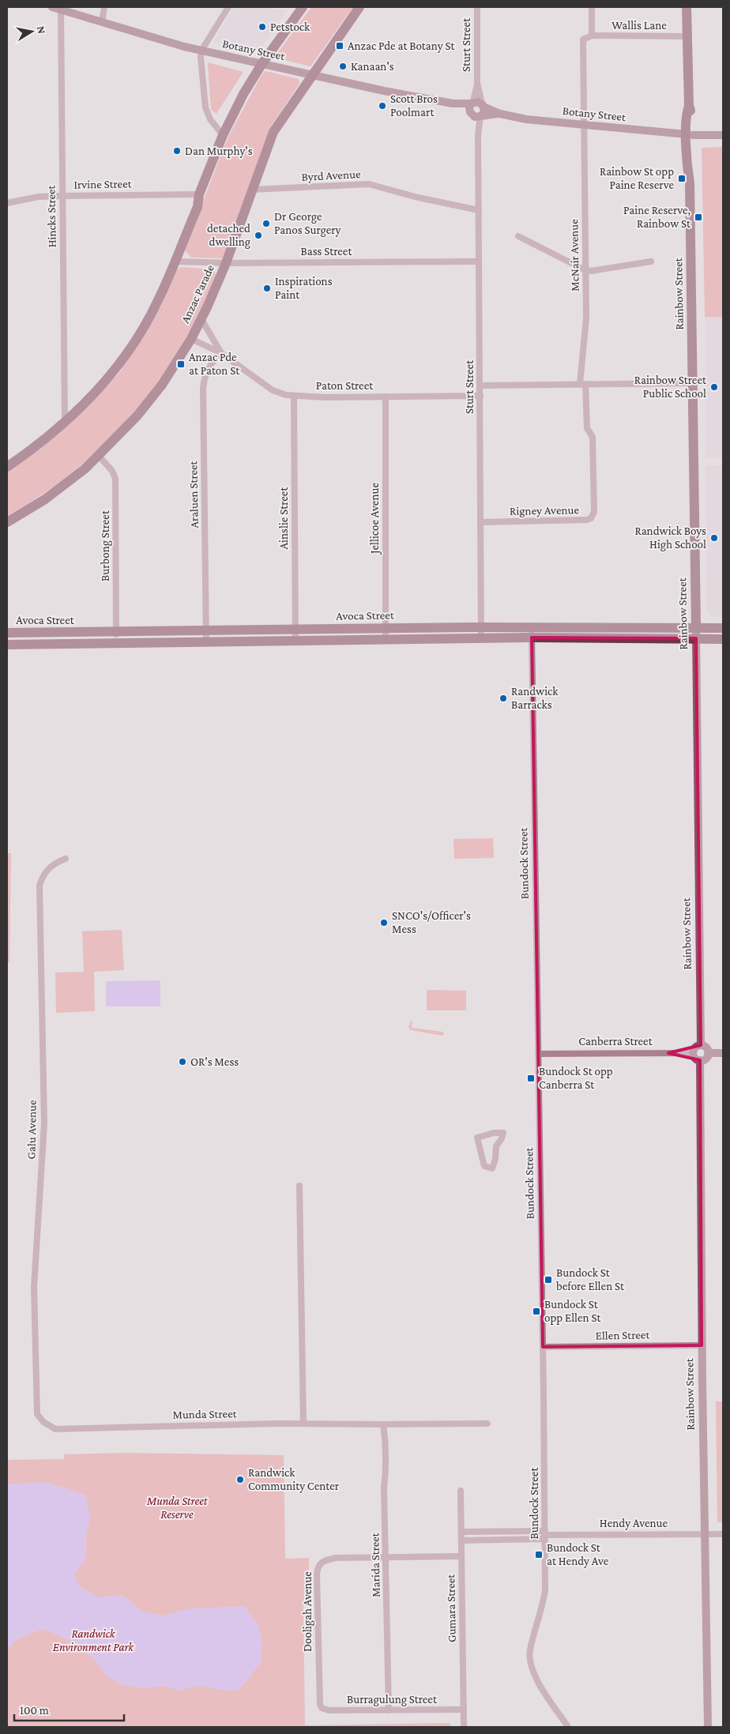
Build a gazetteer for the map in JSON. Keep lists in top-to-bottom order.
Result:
{
  "streets": {
    "main road": ["Anzac Parade", "Rainbow Street", "Avoca Street"],
    "street": [
      "Wallis Lane",
      "Sturt Street",
      "Botany Street",
      "Byrd Avenue",
      "Irvine Street",
      "Hincks Street",
      "Bass Street",
      "McNair Avenue",
      "Paton Street",
      "Araluen Street",
      "Rigney Avenue",
      "Ainslie Street",
      "Jellicoe Avenue",
      "Burbong Street",
      "Bundock Street",
      "Canberra Street",
      "Galu Avenue",
      "Ellen Street",
      "Munda Street",
      "Hendy Avenue",
      "Marida Street",
      "Gumara Street",
      "Dooligah Avenue",
      "Burragulung Street"
    ]
  },
  "crossings": [
    ["Wallis Lane", "McNair Avenue"],
    ["Wallis Lane", "Rainbow Street"],
    ["Sturt Street", "Botany Street"],
    ["Sturt Street", "Byrd Avenue"],
    ["Sturt Street", "Bass Street"],
    ["Sturt Street", "Paton Street"],
    ["Sturt Street", "Rigney Avenue"],
    ["Sturt Street", "Avoca Street"],
    ["Botany Street", "Hincks Street"],
    ["Botany Street", "McNair Avenue"],
    ["Botany Street", "Anzac Parade"],
    ["Botany Street", "Rainbow Street"],
    ["Byrd Avenue", "Anzac Parade"],
    ["Irvine Street", "Hincks Street"],
    ["Bass Street", "Anzac Parade"],
    ["McNair Avenue", "Rigney Avenue"],
    ["Anzac Parade", "Paton Street"],
    ["Anzac Parade", "Burbong Street"],
    ["Rainbow Street", "Avoca Street"],
    ["Rainbow Street", "Canberra Street"],
    ["Rainbow Street", "Ellen Street"],
    ["Rainbow Street", "Hendy Avenue"],
    ["Paton Street", "Araluen Street"],
    ["Paton Street", "Ainslie Street"],
    ["Paton Street", "Jellicoe Avenue"],
    ["Araluen Street", "Avoca Street"],
    ["Ainslie Street", "Avoca Street"],
    ["Jellicoe Avenue", "Avoca Street"],
    ["Burbong Street", "Avoca Street"],
    ["Avoca Street", "Bundock Street"],
    ["Bundock Street", "Canberra Street"],
    ["Bundock Street", "Ellen Street"],
    ["Bundock Street", "Hendy Avenue"],
    ["Galu Avenue", "Munda Street"],
    ["Munda Street", "Marida Street"],
    ["Hendy Avenue", "Gumara Street"],
    ["Marida Street", "Dooligah Avenue"],
    ["Marida Street", "Burragulung Street"],
    ["Gumara Street", "Dooligah Avenue"],
    ["Gumara Street", "Burragulung Street"],
    ["Dooligah Avenue", "Burragulung Street"]
  ],
  "parks": ["Munda Street Reserve", "Randwick Environment Park"],
  "places": {
    "other": [
      "Petstock",
      "Kanaan's",
      "Scott Bros Poolmart",
      "Dan Murphy's",
      "Dr George Panos Surgery",
      "detached dwelling",
      "Inspirations Paint",
      "Rainbow Street Public School",
      "Randwick Boys High School",
      "Randwick Barracks",
      "SNCO's/Officer's Mess",
      "OR's Mess",
      "Randwick Community Center"
    ],
    "transit": [
      "Anzac Pde at Botany St",
      "Rainbow St opp Paine Reserve",
      "Paine Reserve, Rainbow St",
      "Anzac Pde at Paton St",
      "Bundock St opp Canberra St",
      "Bundock St before Ellen St",
      "Bundock St opp Ellen St",
      "Bundock St at Hendy Ave"
    ]
  },
  "scale_bar": "100 m",
  "north": "right"
}
